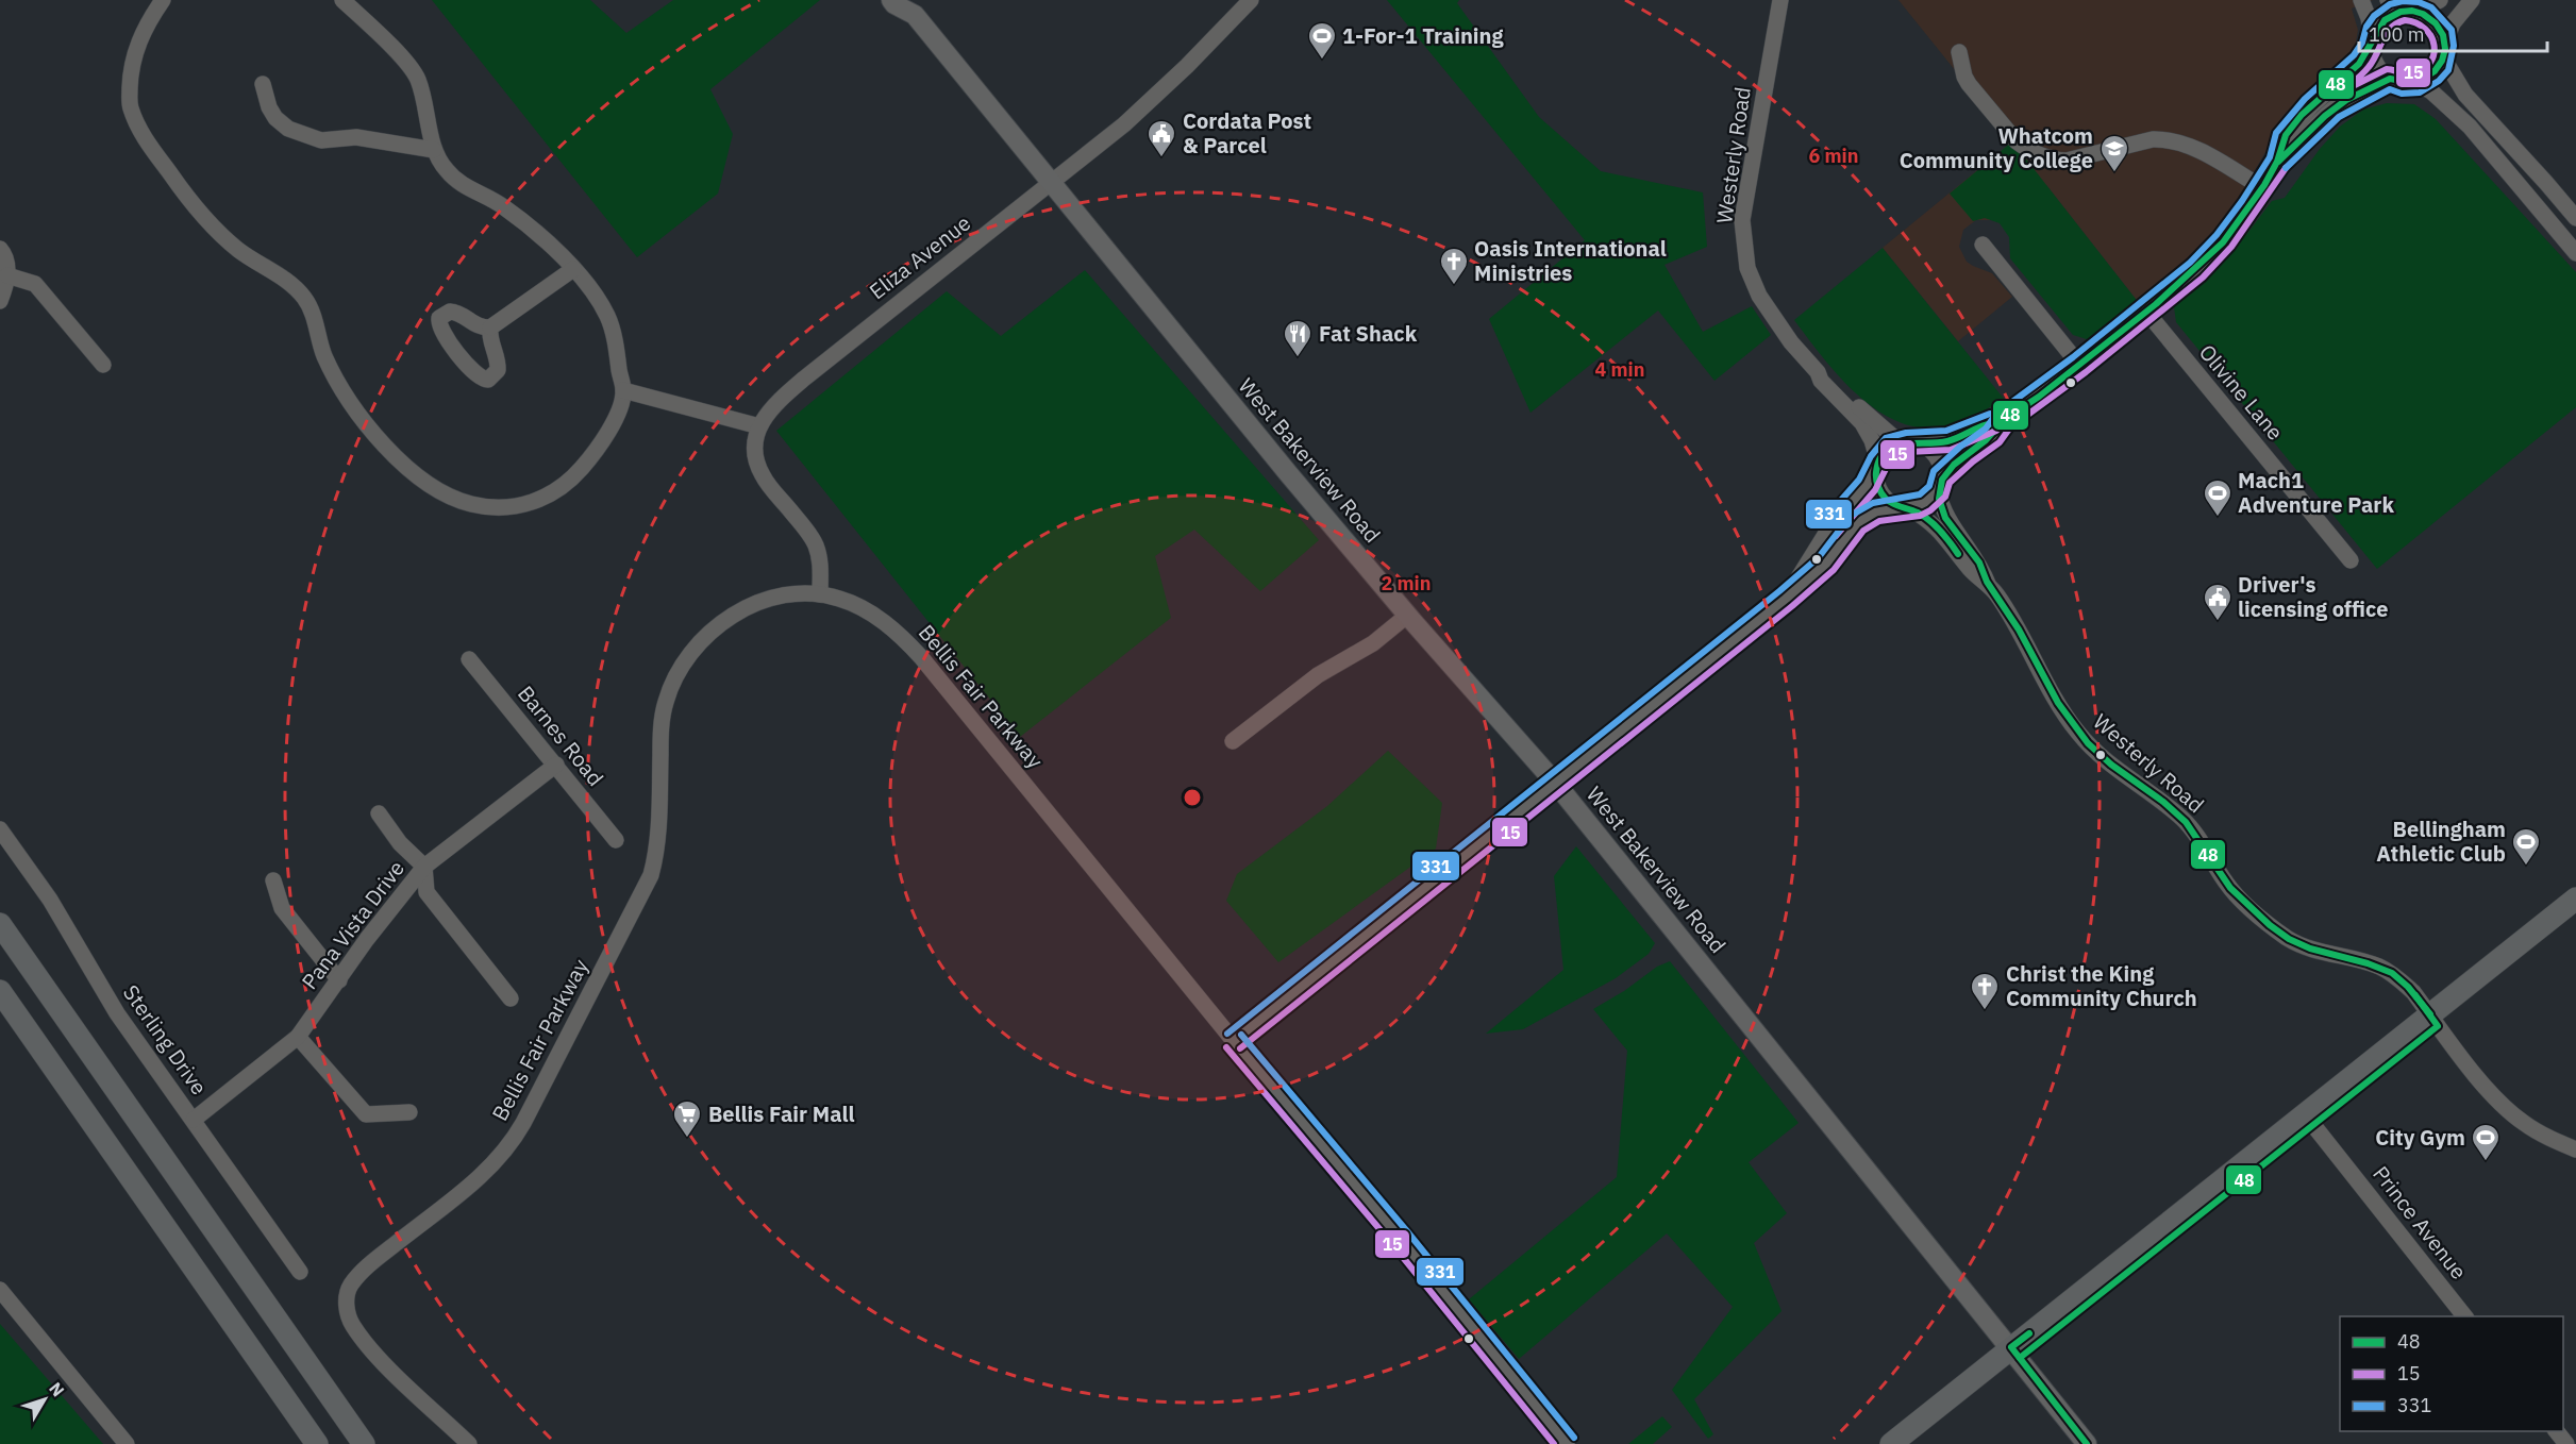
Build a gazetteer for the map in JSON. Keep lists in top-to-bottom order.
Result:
{
  "streets": {
    "main road": ["West Bakerview Road"],
    "street": [
      "Westerly Road",
      "Eliza Avenue",
      "Olivine Lane",
      "Bellis Fair Parkway",
      "Barnes Road",
      "Pana Vista Drive",
      "Sterling Drive",
      "Prince Avenue"
    ]
  },
  "crossings": [
    ["Eliza Avenue", "West Bakerview Road"],
    ["Eliza Avenue", "Bellis Fair Parkway"],
    ["Barnes Road", "Pana Vista Drive"],
    ["Pana Vista Drive", "Sterling Drive"]
  ],
  "places": {
    "sports": [
      "1-For-1 Training",
      "Mach1 Adventure Park",
      "Bellingham Athletic Club",
      "City Gym"
    ],
    "public building": ["Cordata Post & Parcel", "Driver's licensing office"],
    "school or university": ["Whatcom Community College"],
    "church": ["Oasis International Ministries", "Christ the King Community Church"],
    "restaurant": ["Fat Shack"],
    "supermarket": ["Bellis Fair Mall"]
  },
  "lines": ["transit line 331", "transit line 48", "transit line 15"],
  "legend": ["48", "15", "331"],
  "scale_bar": "100 m",
  "north": "top right",
  "rings": ["6 min", "4 min", "2 min"]
}
